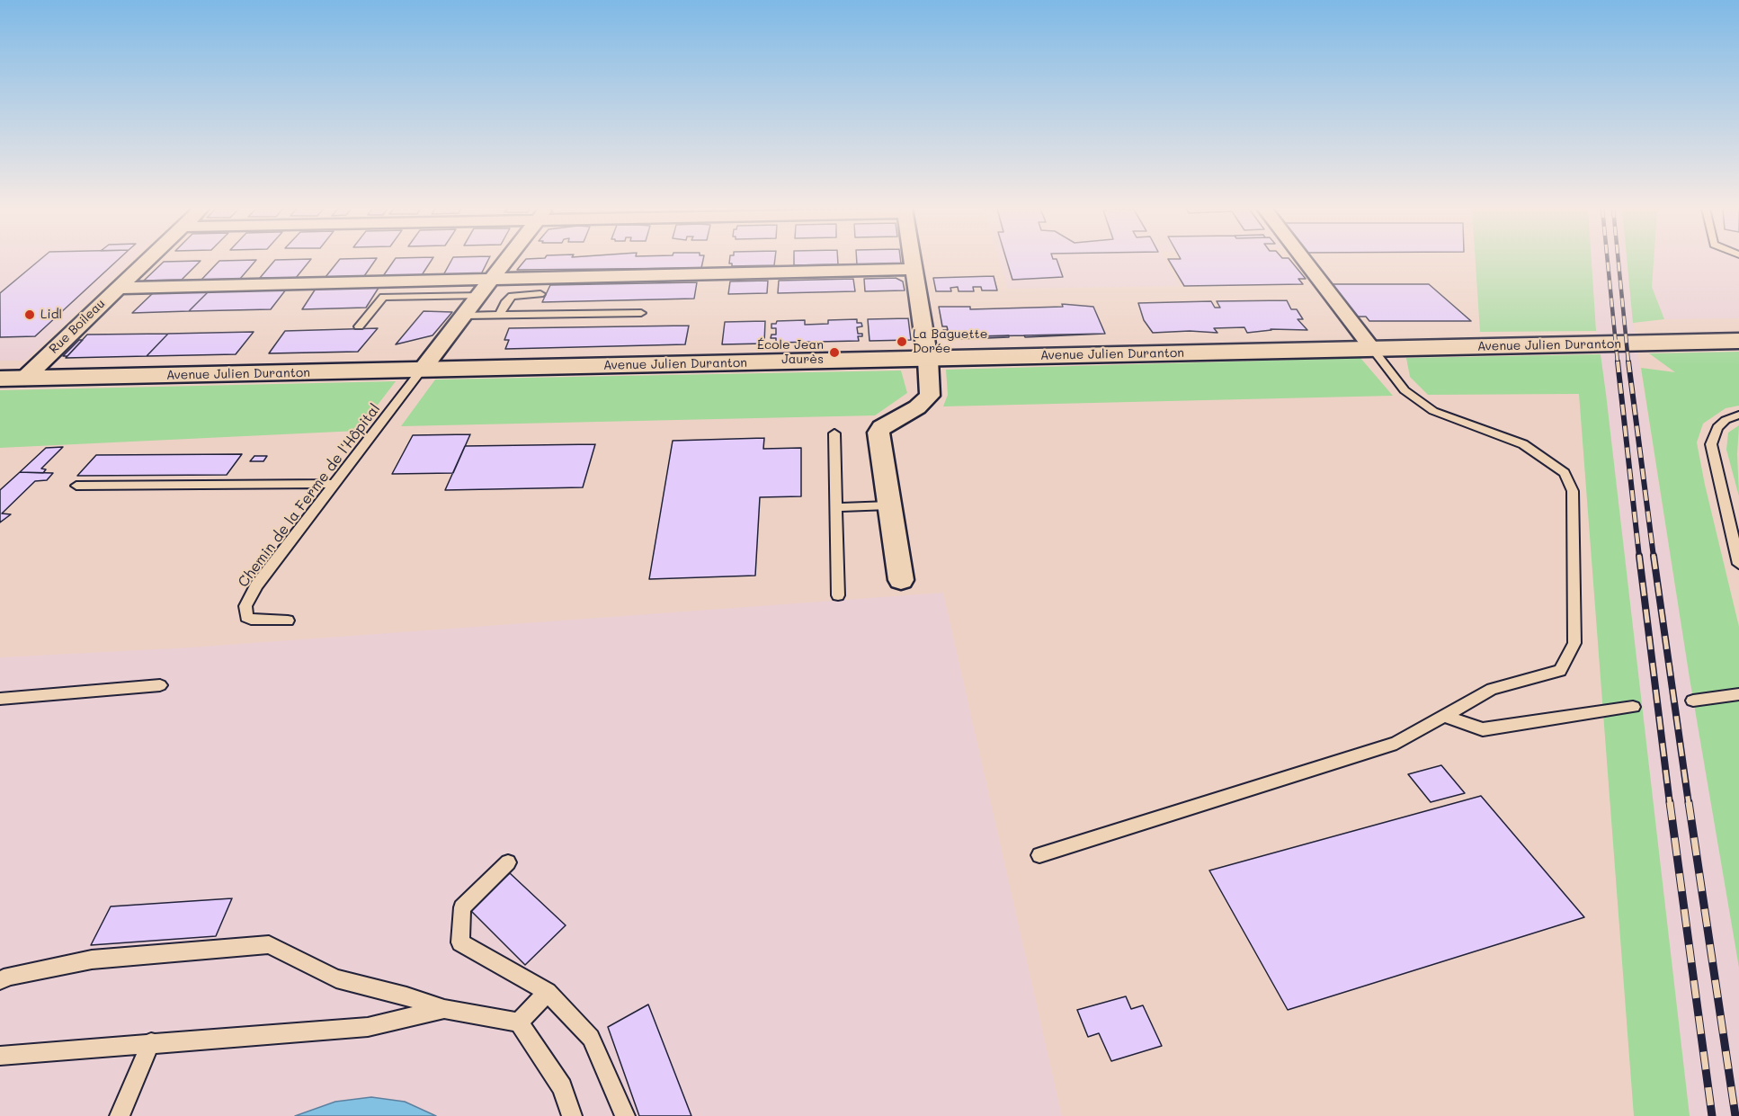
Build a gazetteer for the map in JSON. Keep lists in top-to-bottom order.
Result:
{
  "streets": {
    "main road": ["Avenue Julien Duranton"],
    "street": ["Rue Boileau"],
    "lane": ["Chemin de la Ferme de l'Hôpital"]
  },
  "crossings": [
    ["Rue Boileau", "Avenue Julien Duranton"],
    ["Avenue Julien Duranton", "Chemin de la Ferme de l'Hôpital"]
  ],
  "places": ["Lidl", "La Baguette Dorée", "École Jean Jaurès"]
}
